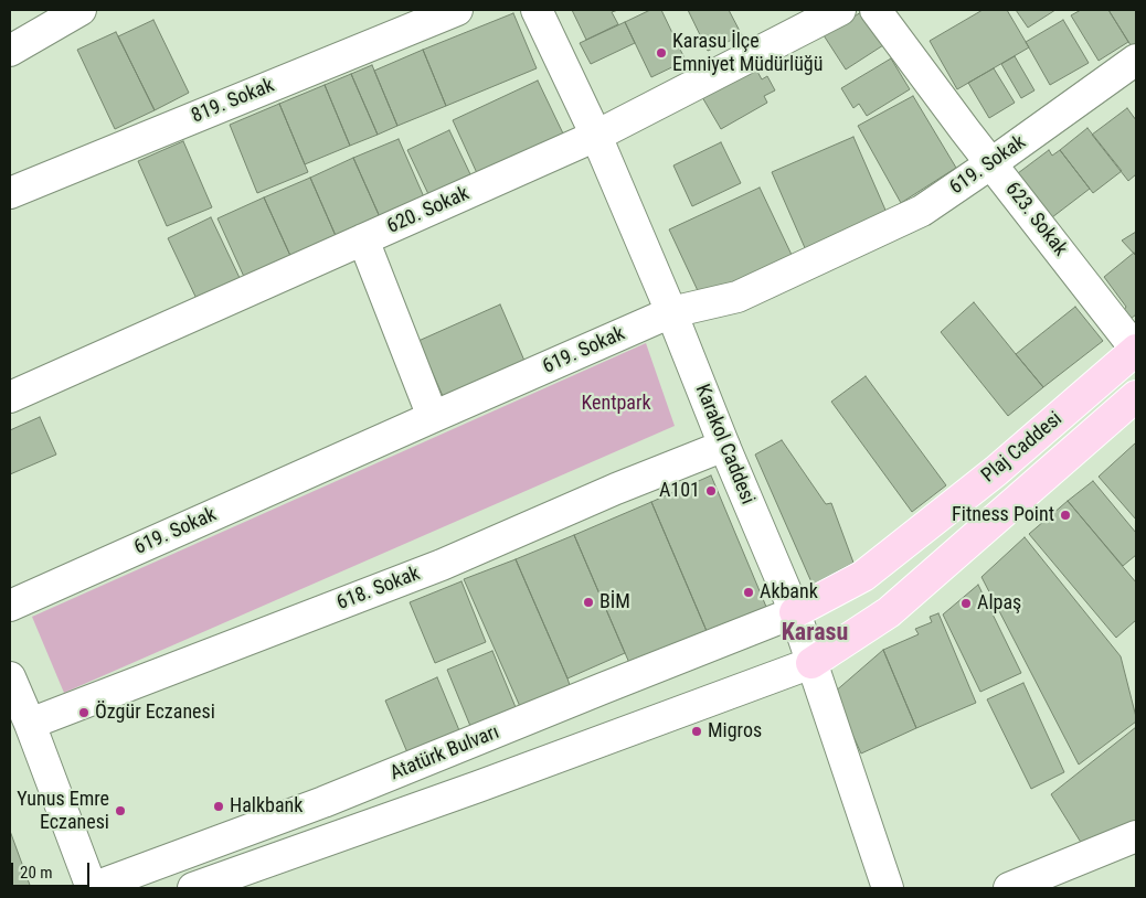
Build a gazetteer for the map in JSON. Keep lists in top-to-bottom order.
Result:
{
  "streets": {
    "main road": ["Plaj Caddesi"],
    "street": [
      "819. Sokak",
      "619. Sokak",
      "620. Sokak",
      "623. Sokak",
      "Karakol Caddesi",
      "618. Sokak",
      "Atatürk Bulvarı"
    ]
  },
  "crossings": [
    ["619. Sokak", "623. Sokak"],
    ["619. Sokak", "Karakol Caddesi"],
    ["620. Sokak", "Karakol Caddesi"],
    ["623. Sokak", "Plaj Caddesi"],
    ["Karakol Caddesi", "Plaj Caddesi"],
    ["Karakol Caddesi", "618. Sokak"],
    ["Karakol Caddesi", "Atatürk Bulvarı"],
    ["Plaj Caddesi", "Atatürk Bulvarı"]
  ],
  "districts": ["Karasu"],
  "parks": ["Kentpark"],
  "places": [
    "Karasu İlçe Emniyet Müdürlüğü",
    "A101",
    "Fitness Point",
    "Akbank",
    "BİM",
    "Alpaş",
    "Özgür Eczanesi",
    "Migros",
    "Halkbank",
    "Yunus Emre Eczanesi"
  ],
  "scale_bar": "20 m"
}
